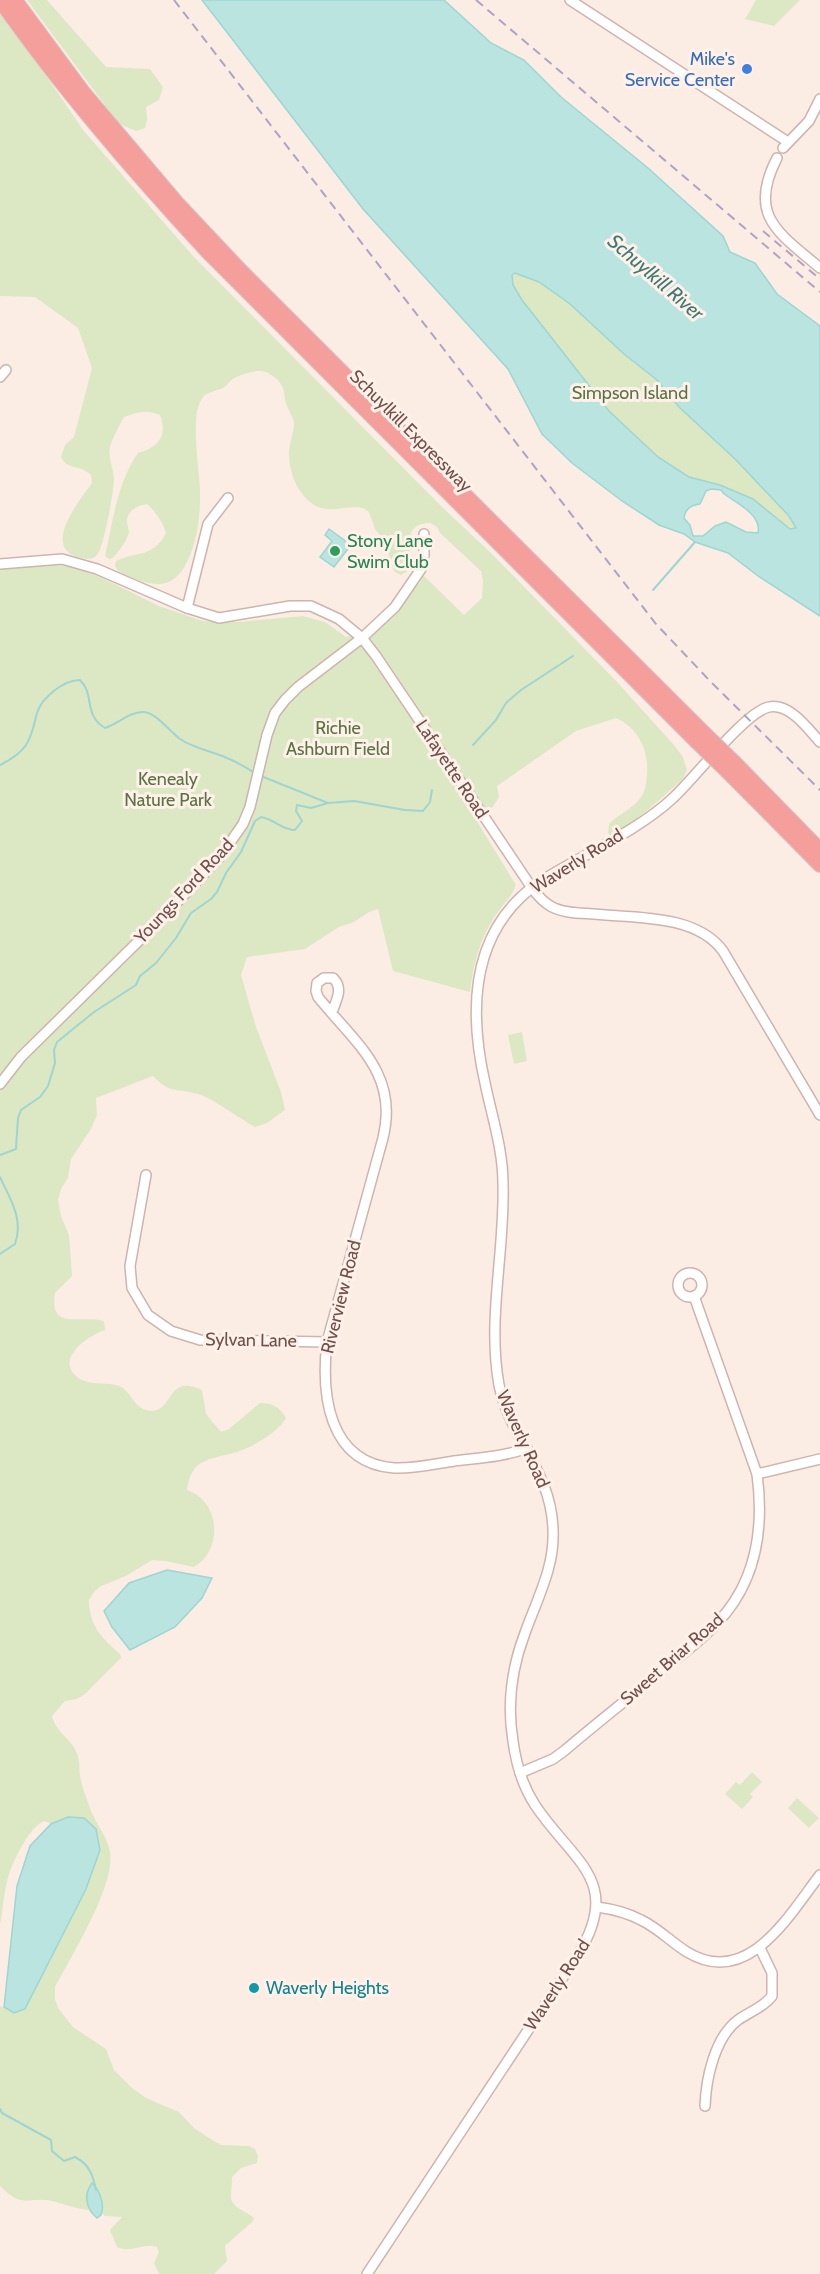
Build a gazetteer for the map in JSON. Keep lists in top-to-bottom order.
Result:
{
  "streets": {
    "highway": ["Schuylkill Expressway"],
    "street": [
      "Lafayette Road",
      "Waverly Road",
      "Youngs Ford Road",
      "Riverview Road",
      "Sylvan Lane",
      "Sweet Briar Road"
    ]
  },
  "crossings": [
    ["Lafayette Road", "Waverly Road"],
    ["Lafayette Road", "Youngs Ford Road"],
    ["Waverly Road", "Riverview Road"],
    ["Waverly Road", "Sweet Briar Road"],
    ["Riverview Road", "Sylvan Lane"]
  ],
  "water": ["Schuylkill River"],
  "parks": ["Simpson Island", "Richie Ashburn Field", "Kenealy Nature Park"],
  "places": ["Mike's Service Center", "Stony Lane Swim Club", "Waverly Heights"]
}
